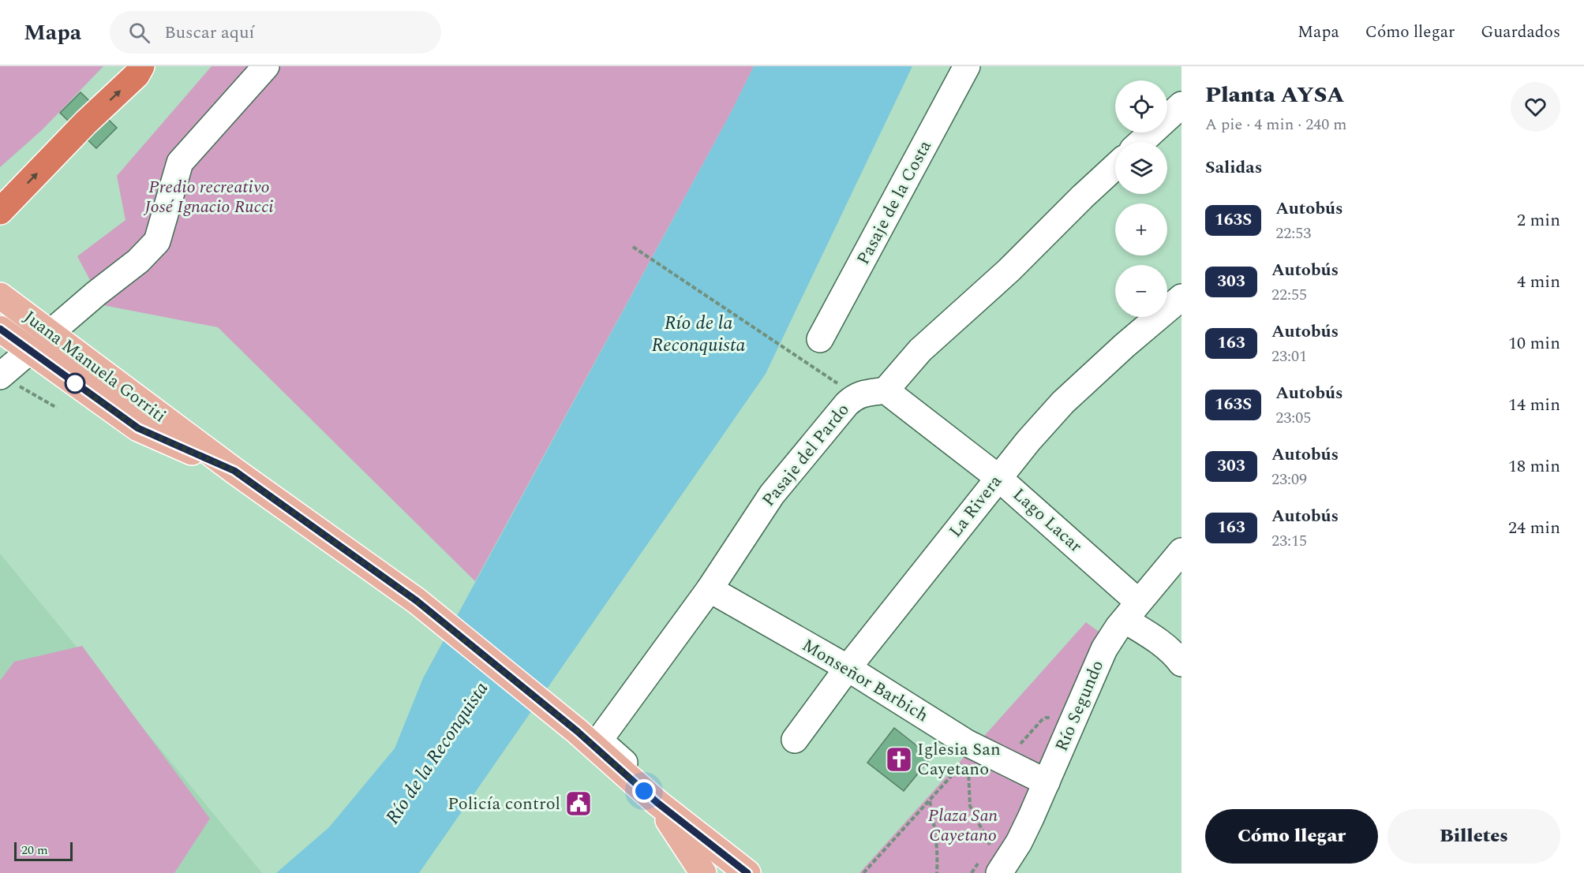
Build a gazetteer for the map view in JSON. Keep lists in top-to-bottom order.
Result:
{
  "streets": {
    "main road": ["Juana Manuela Gorriti"],
    "street": [
      "Pasaje de la Costa",
      "Pasaje del Pardo",
      "La Rivera",
      "Lago Lacar",
      "Monseñor Barbich",
      "Río Segundo"
    ]
  },
  "crossings": [
    ["Juana Manuela Gorriti", "Pasaje del Pardo"],
    ["Pasaje del Pardo", "Lago Lacar"],
    ["Pasaje del Pardo", "Monseñor Barbich"],
    ["La Rivera", "Lago Lacar"],
    ["La Rivera", "Monseñor Barbich"],
    ["Lago Lacar", "Río Segundo"],
    ["Monseñor Barbich", "Río Segundo"]
  ],
  "water": ["Río de la Reconquista"],
  "parks": ["Predio recreativo José Ignacio Rucci", "Plaza San Cayetano"],
  "places": {
    "church": ["Iglesia San Cayetano"],
    "public building": ["Policía control"]
  },
  "lines": ["bus line 163S"],
  "scale_bar": "20 m",
  "page": {
    "header": "Mapa",
    "search": "Buscar aquí",
    "nav": ["Mapa", "Cómo llegar", "Guardados"],
    "heading": [
      ["Planta AYSA", "A pie · 4 min · 240 m"],
      "Salidas"
    ],
    "map_buttons": ["+", "−"],
    "list": [
      {
        "mark": "163S",
        "name": "Autobús",
        "note": "22:53",
        "value": "2 min"
      },
      {
        "mark": "303",
        "name": "Autobús",
        "note": "22:55",
        "value": "4 min"
      },
      {
        "mark": "163",
        "name": "Autobús",
        "note": "23:01",
        "value": "10 min"
      },
      {
        "mark": "163S",
        "name": "Autobús",
        "note": "23:05",
        "value": "14 min"
      },
      {
        "mark": "303",
        "name": "Autobús",
        "note": "23:09",
        "value": "18 min"
      },
      {
        "mark": "163",
        "name": "Autobús",
        "note": "23:15",
        "value": "24 min"
      }
    ],
    "buttons": ["Cómo llegar", "Billetes"],
    "scale": "20 m"
  }
}
